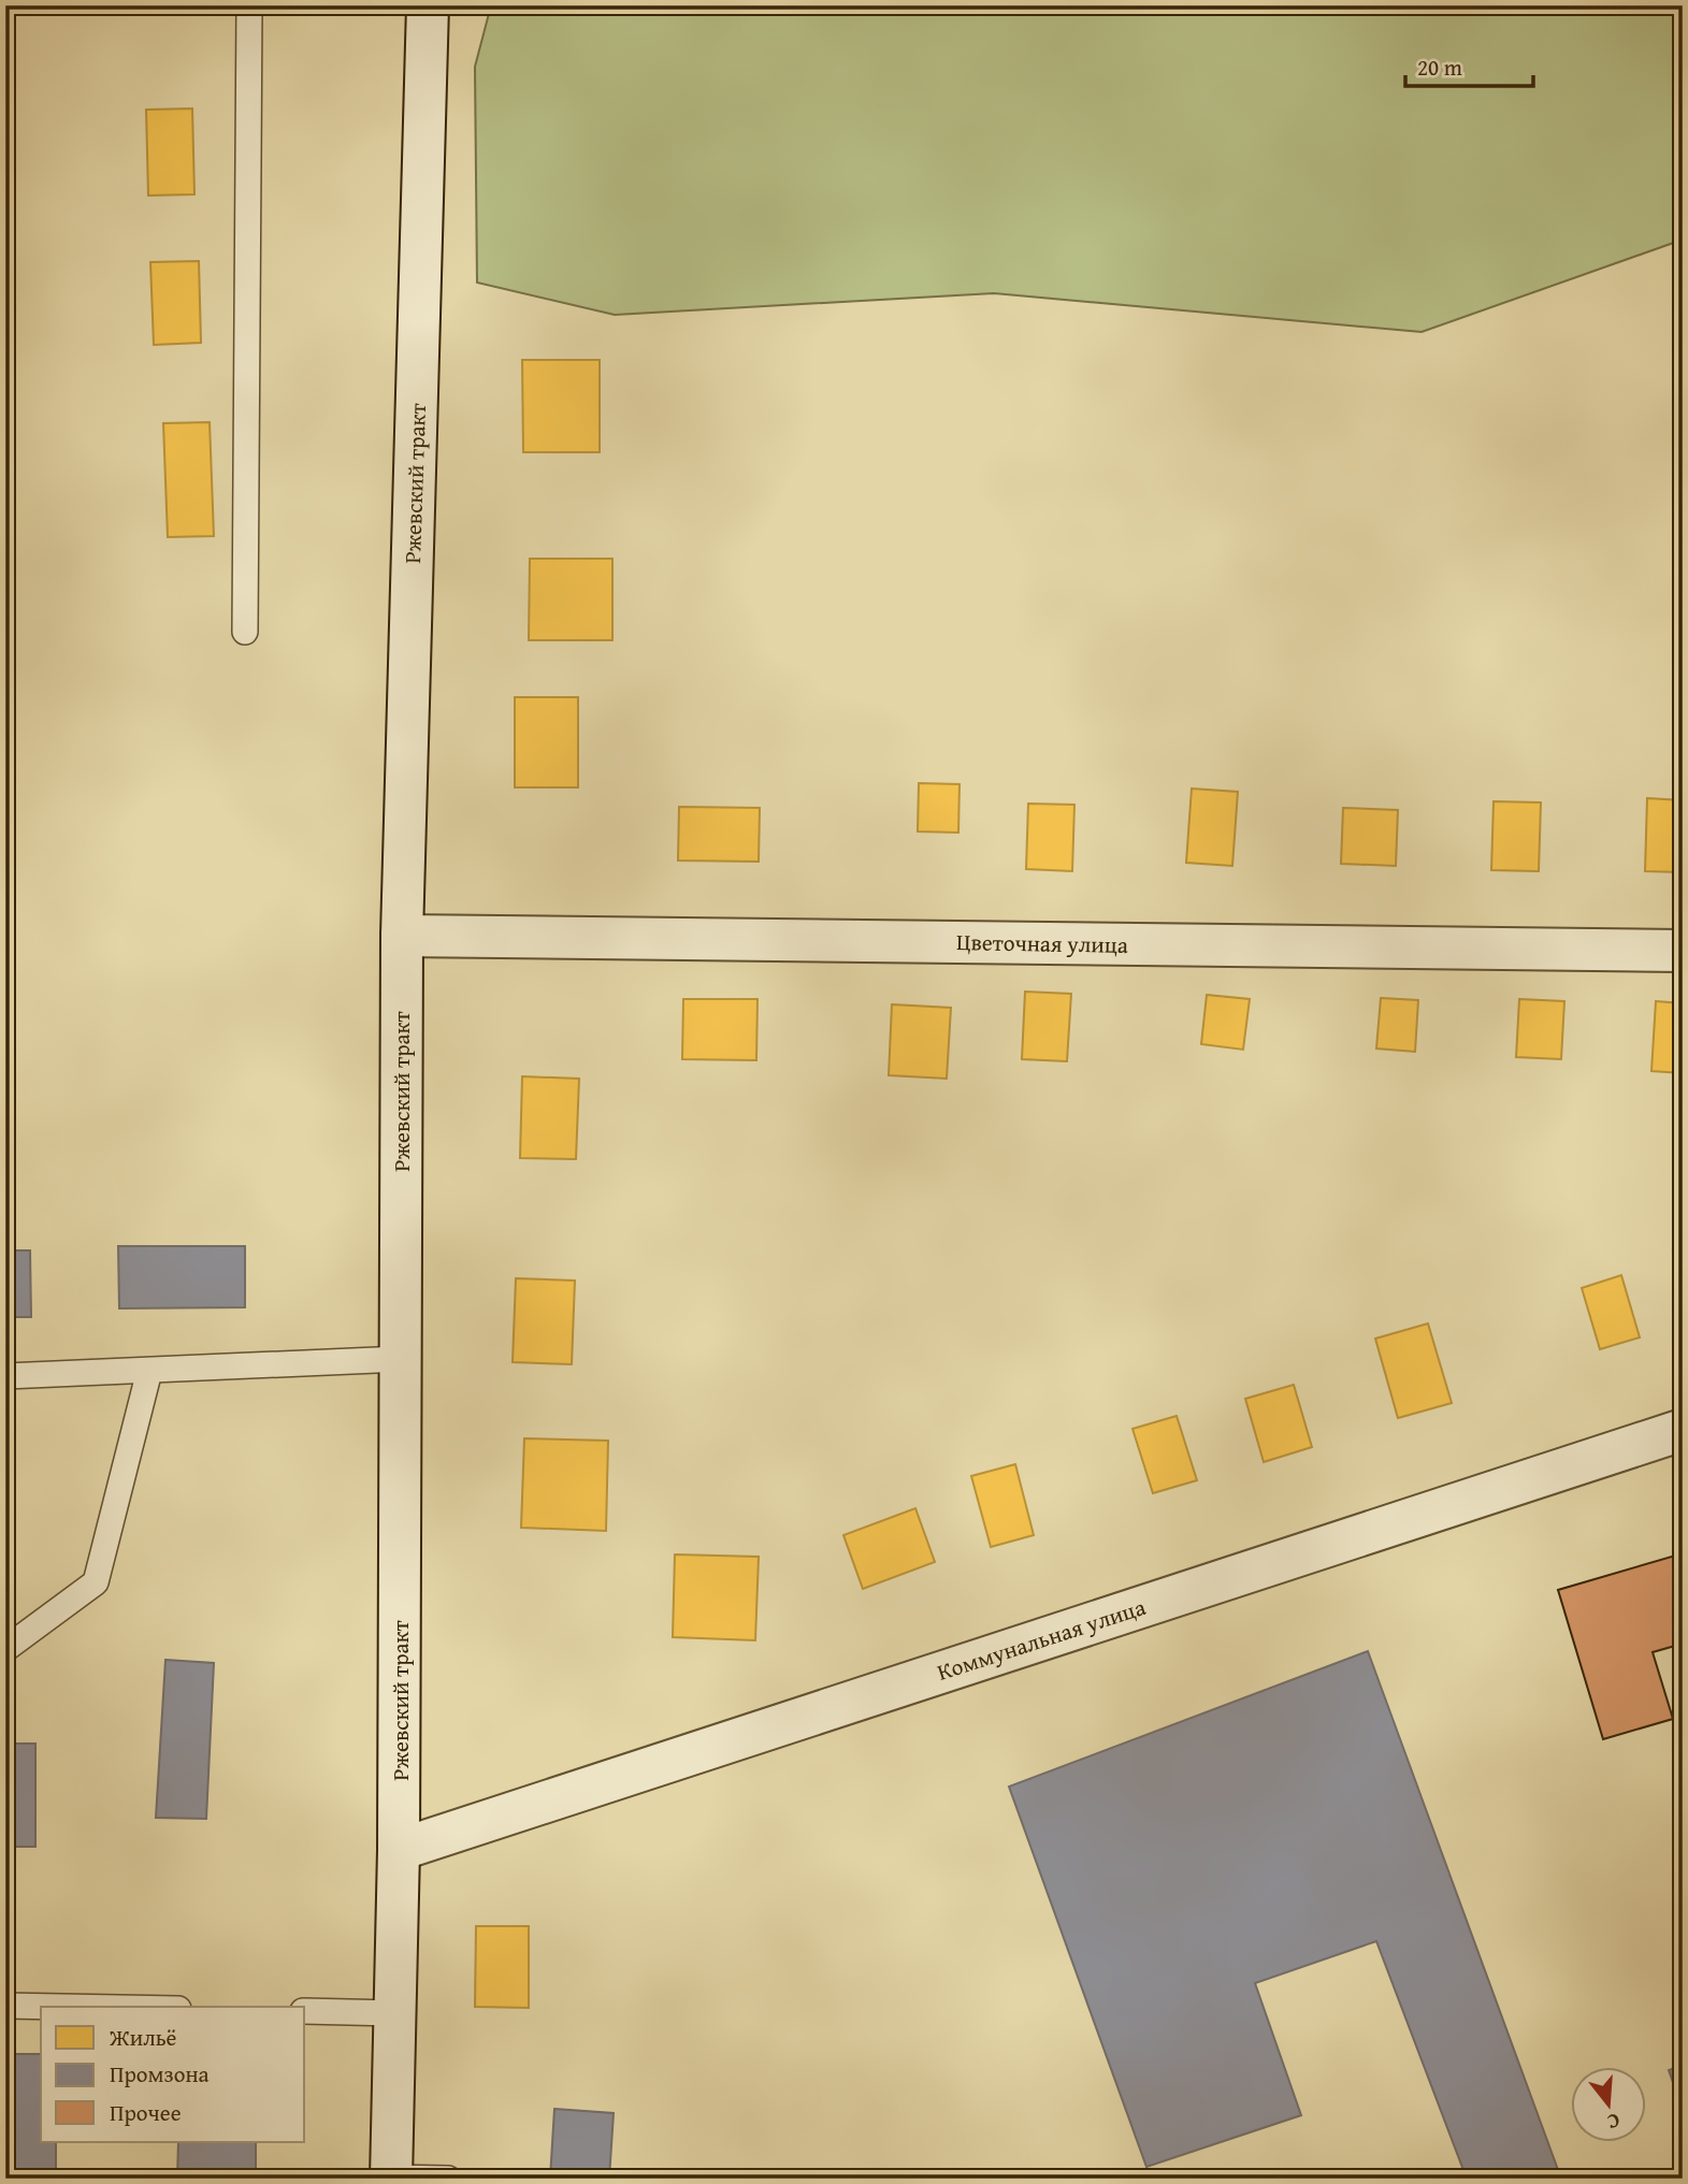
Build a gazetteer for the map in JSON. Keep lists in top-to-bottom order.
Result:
{
  "streets": {
    "street": ["Ржевский тракт", "Цветочная улица", "Коммунальная улица"]
  },
  "crossings": [
    ["Ржевский тракт", "Цветочная улица"],
    ["Ржевский тракт", "Коммунальная улица"]
  ],
  "legend": ["Жильё", "Промзона", "Прочее"],
  "scale_bar": "20 m",
  "north": "bottom"
}
